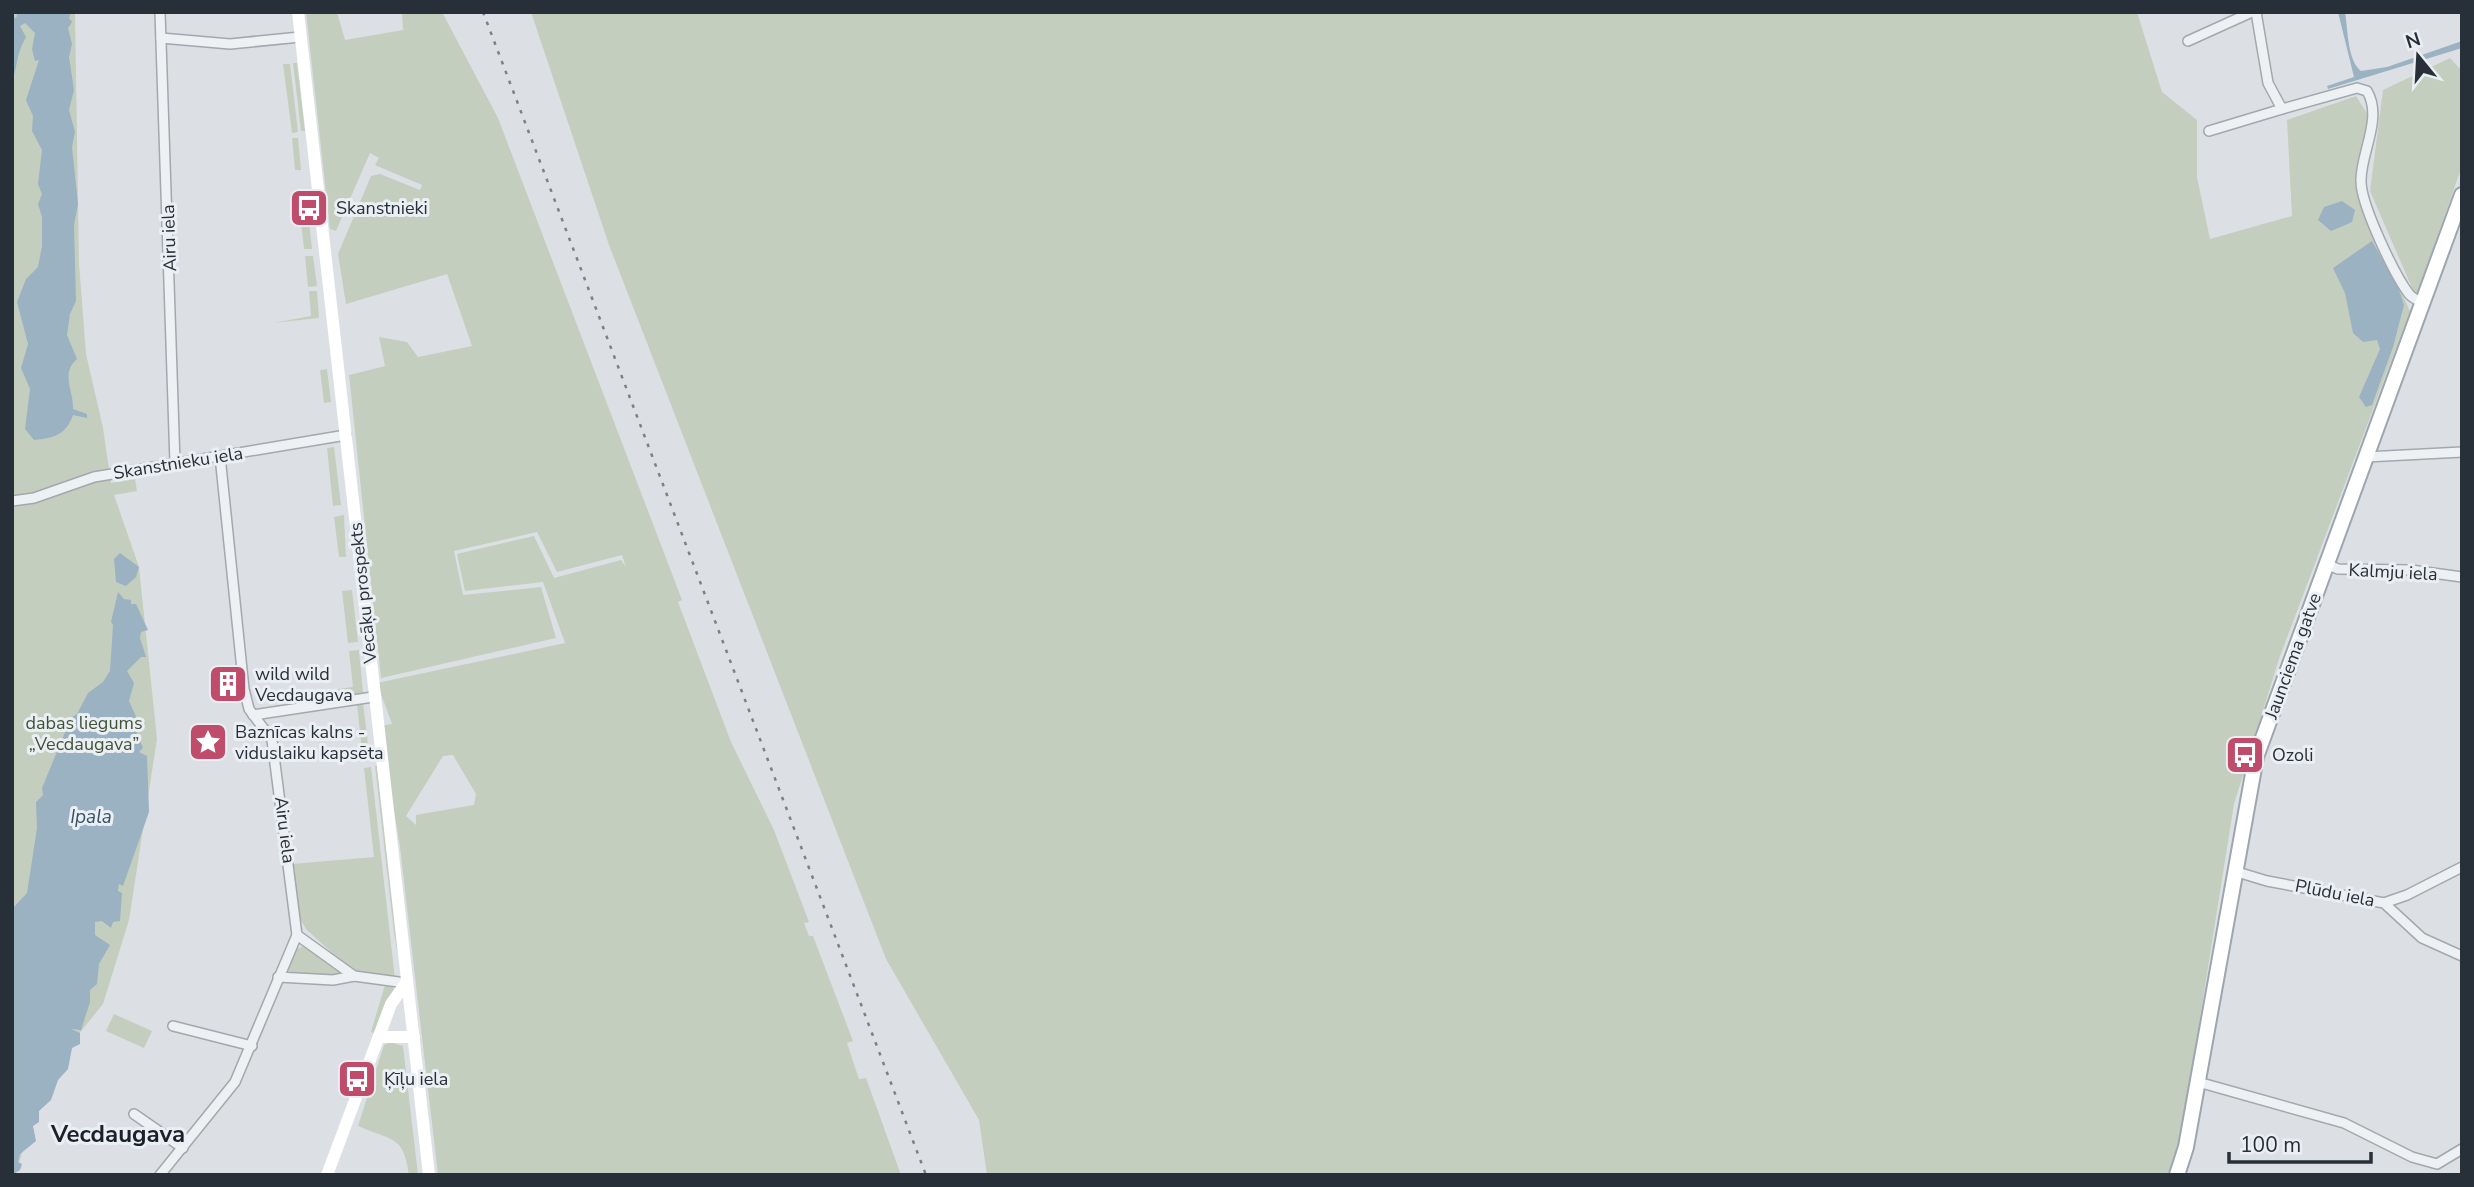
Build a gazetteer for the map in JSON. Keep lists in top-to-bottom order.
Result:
{
  "streets": {
    "main road": ["Vecāķu prospekts", "Jaunciema gatve"],
    "street": [
      "Airu iela",
      "Skanstnieku iela",
      "Kalmju iela",
      "Plūdu iela"
    ]
  },
  "crossings": [
    ["Airu iela", "Skanstnieku iela"],
    ["Skanstnieku iela", "Vecāķu prospekts"],
    ["Kalmju iela", "Jaunciema gatve"],
    ["Jaunciema gatve", "Plūdu iela"]
  ],
  "districts": ["Vecdaugava"],
  "water": ["Ipala"],
  "parks": ["dabas liegums „Vecdaugava”"],
  "places": {
    "bus stop": ["Skanstnieki", "Ozoli", "Ķīļu iela"],
    "building": ["wild wild Vecdaugava"],
    "place": ["Baznīcas kalns - viduslaiku kapsēta"]
  },
  "scale_bar": "100 m",
  "north": "top"
}
